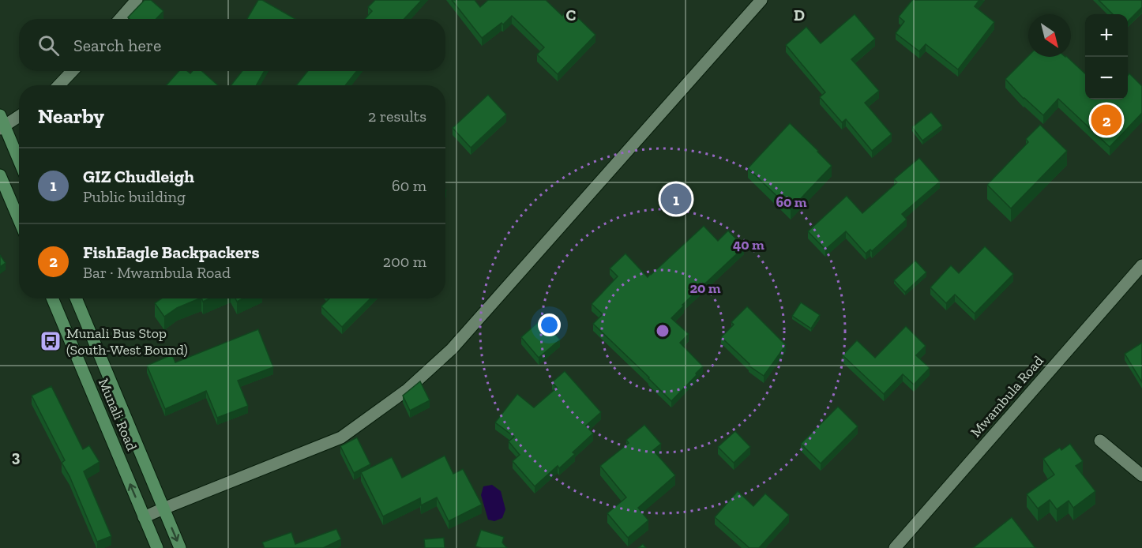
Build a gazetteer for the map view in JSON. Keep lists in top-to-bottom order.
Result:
{
  "streets": {
    "main road": ["Munali Road"],
    "street": ["Mwambula Road"]
  },
  "places": {
    "bus stop": ["Munali Bus Stop (South-West Bound)"]
  },
  "north": "bottom right",
  "page": {
    "map_buttons": ["+", "−"],
    "search": "Search here",
    "heading": ["Nearby", "2 results"],
    "pins": ["2", "1"],
    "list": [
      {
        "mark": "1",
        "name": "GIZ Chudleigh",
        "note": "Public building",
        "value": "60 m"
      },
      {
        "mark": "2",
        "name": "FishEagle Backpackers",
        "note": "Bar · Mwambula Road",
        "value": "200 m"
      }
    ]
  },
  "grid": {
    "columns": ["C", "D"],
    "rows": ["3"]
  },
  "rings": ["60 m", "40 m", "20 m"]
}
